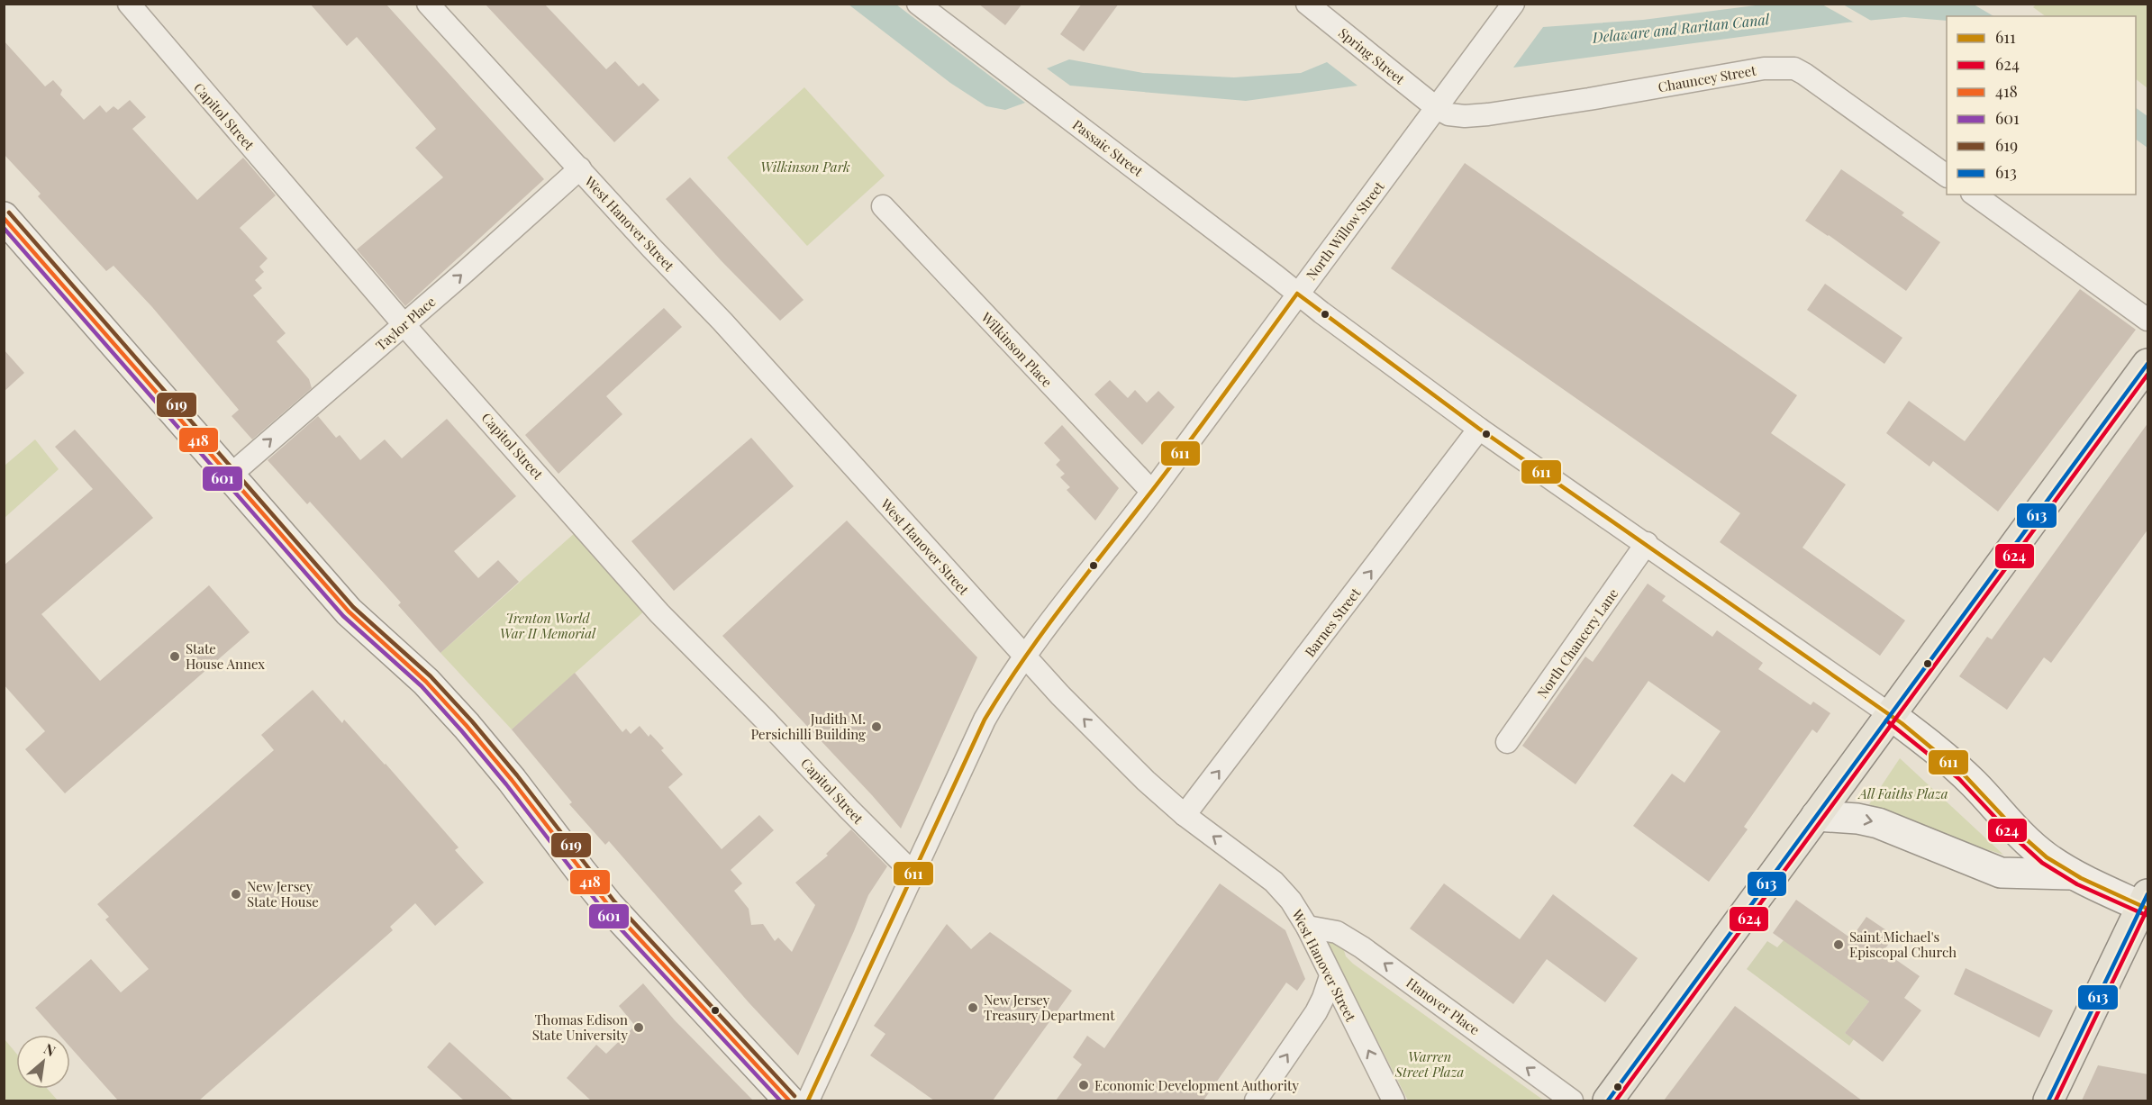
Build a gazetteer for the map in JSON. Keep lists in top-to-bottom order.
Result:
{
  "streets": {
    "street": [
      "Spring Street",
      "Chauncey Street",
      "Capitol Street",
      "Passaic Street",
      "West Hanover Street",
      "North Willow Street",
      "Taylor Place",
      "Wilkinson Place",
      "Barnes Street",
      "North Chancery Lane",
      "Hanover Place"
    ]
  },
  "crossings": [
    ["Spring Street", "Chauncey Street"],
    ["Spring Street", "North Willow Street"],
    ["Chauncey Street", "North Willow Street"],
    ["Capitol Street", "North Willow Street"],
    ["Capitol Street", "Taylor Place"],
    ["Passaic Street", "North Willow Street"],
    ["Passaic Street", "Barnes Street"],
    ["Passaic Street", "North Chancery Lane"],
    ["West Hanover Street", "North Willow Street"],
    ["West Hanover Street", "Taylor Place"],
    ["West Hanover Street", "Barnes Street"],
    ["West Hanover Street", "Hanover Place"],
    ["North Willow Street", "Wilkinson Place"]
  ],
  "one_way": [
    "West Hanover Street",
    "Taylor Place",
    "Barnes Street",
    "Hanover Place"
  ],
  "water": ["Delaware and Raritan Canal"],
  "parks": [
    "Wilkinson Park",
    "Trenton World War II Memorial",
    "All Faiths Plaza",
    "Warren Street Plaza"
  ],
  "places": [
    "State House Annex",
    "Judith M. Persichilli Building",
    "New Jersey State House",
    "Saint Michael's Episcopal Church",
    "New Jersey Treasury Department",
    "Thomas Edison State University",
    "Economic Development Authority"
  ],
  "lines": [
    "transit line 619",
    "transit line 418",
    "transit line 601",
    "transit line 611",
    "transit line 613",
    "transit line 624"
  ],
  "legend": [
    "611",
    "624",
    "418",
    "601",
    "619",
    "613"
  ],
  "north": "top right"
}
